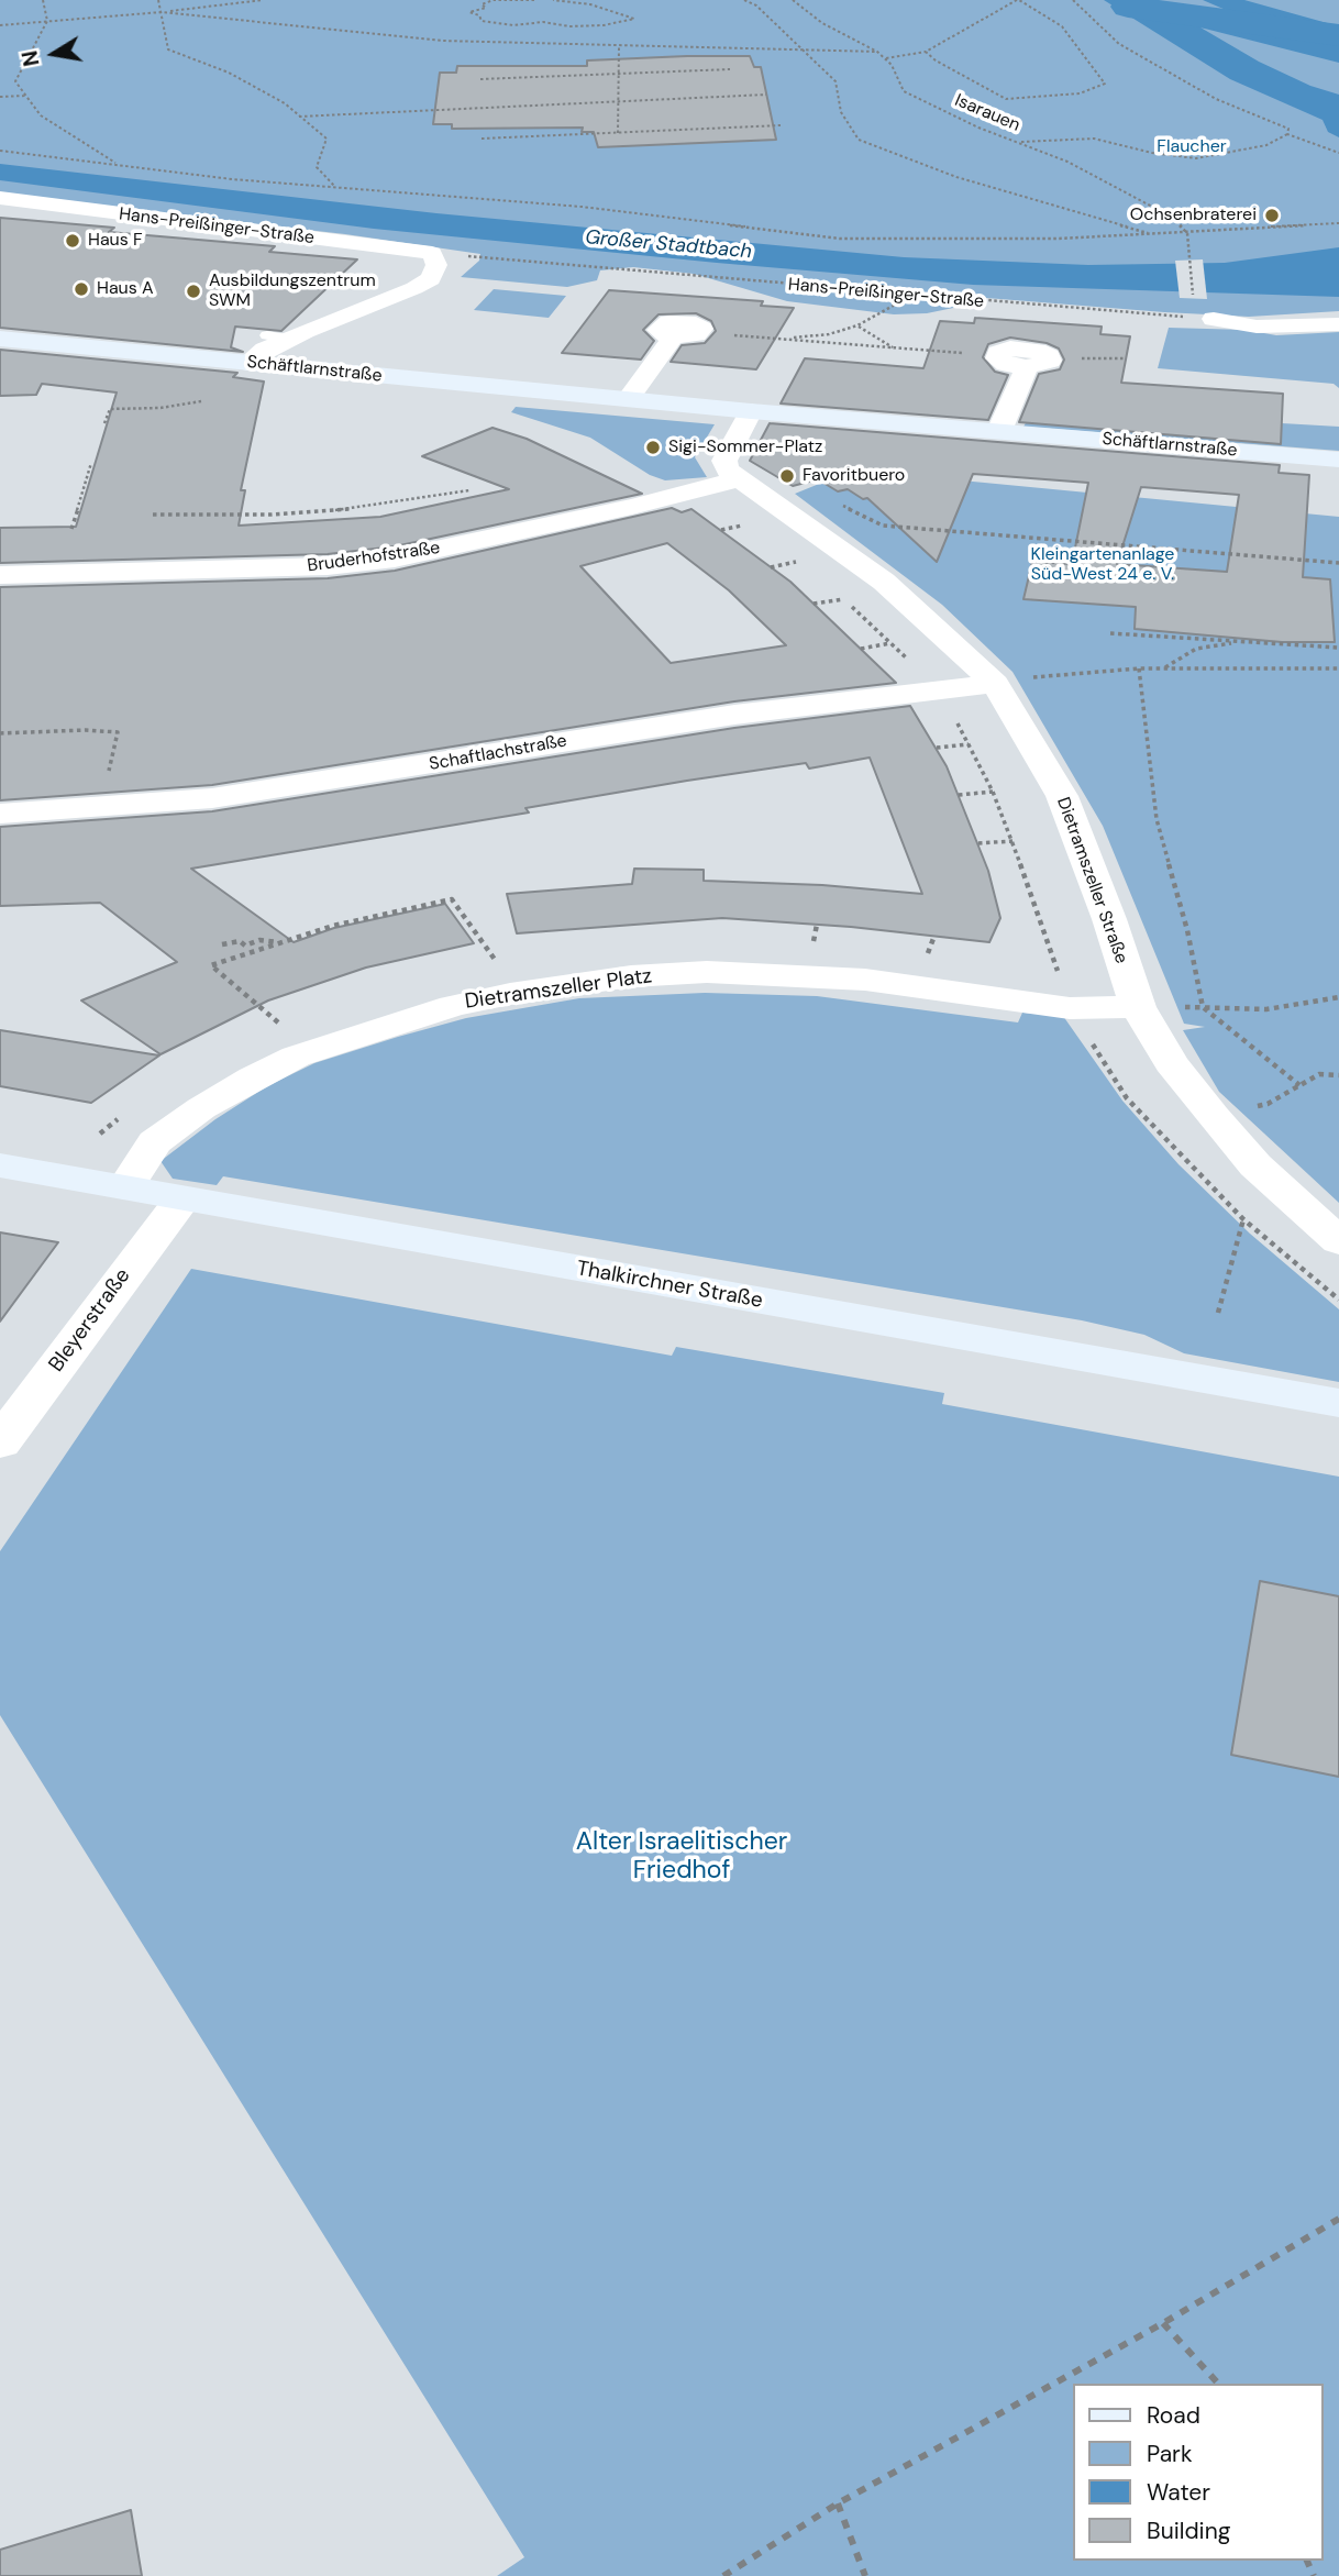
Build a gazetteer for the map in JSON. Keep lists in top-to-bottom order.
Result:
{
  "streets": {
    "street": [
      "Hans-Preißinger-Straße",
      "Schäftlarnstraße",
      "Bruderhofstraße",
      "Schaftlachstraße",
      "Dietramszeller Straße",
      "Dietramszeller Platz",
      "Thalkirchner Straße",
      "Bleyerstraße"
    ],
    "path": ["Isarauen"]
  },
  "crossings": [
    ["Bruderhofstraße", "Dietramszeller Straße"],
    ["Schaftlachstraße", "Dietramszeller Straße"],
    ["Dietramszeller Straße", "Dietramszeller Platz"],
    ["Dietramszeller Platz", "Thalkirchner Straße"],
    ["Thalkirchner Straße", "Bleyerstraße"]
  ],
  "water": ["Großer Stadtbach"],
  "parks": ["Flaucher", "Kleingartenanlage Süd-West 24 e. V.", "Alter Israelitischer Friedhof"],
  "places": [
    "Ochsenbraterei",
    "Haus F",
    "Haus A",
    "Ausbildungszentrum SWM",
    "Sigi-Sommer-Platz",
    "Favoritbuero"
  ],
  "legend": [
    "Road",
    "Park",
    "Water",
    "Building"
  ],
  "north": "left"
}
